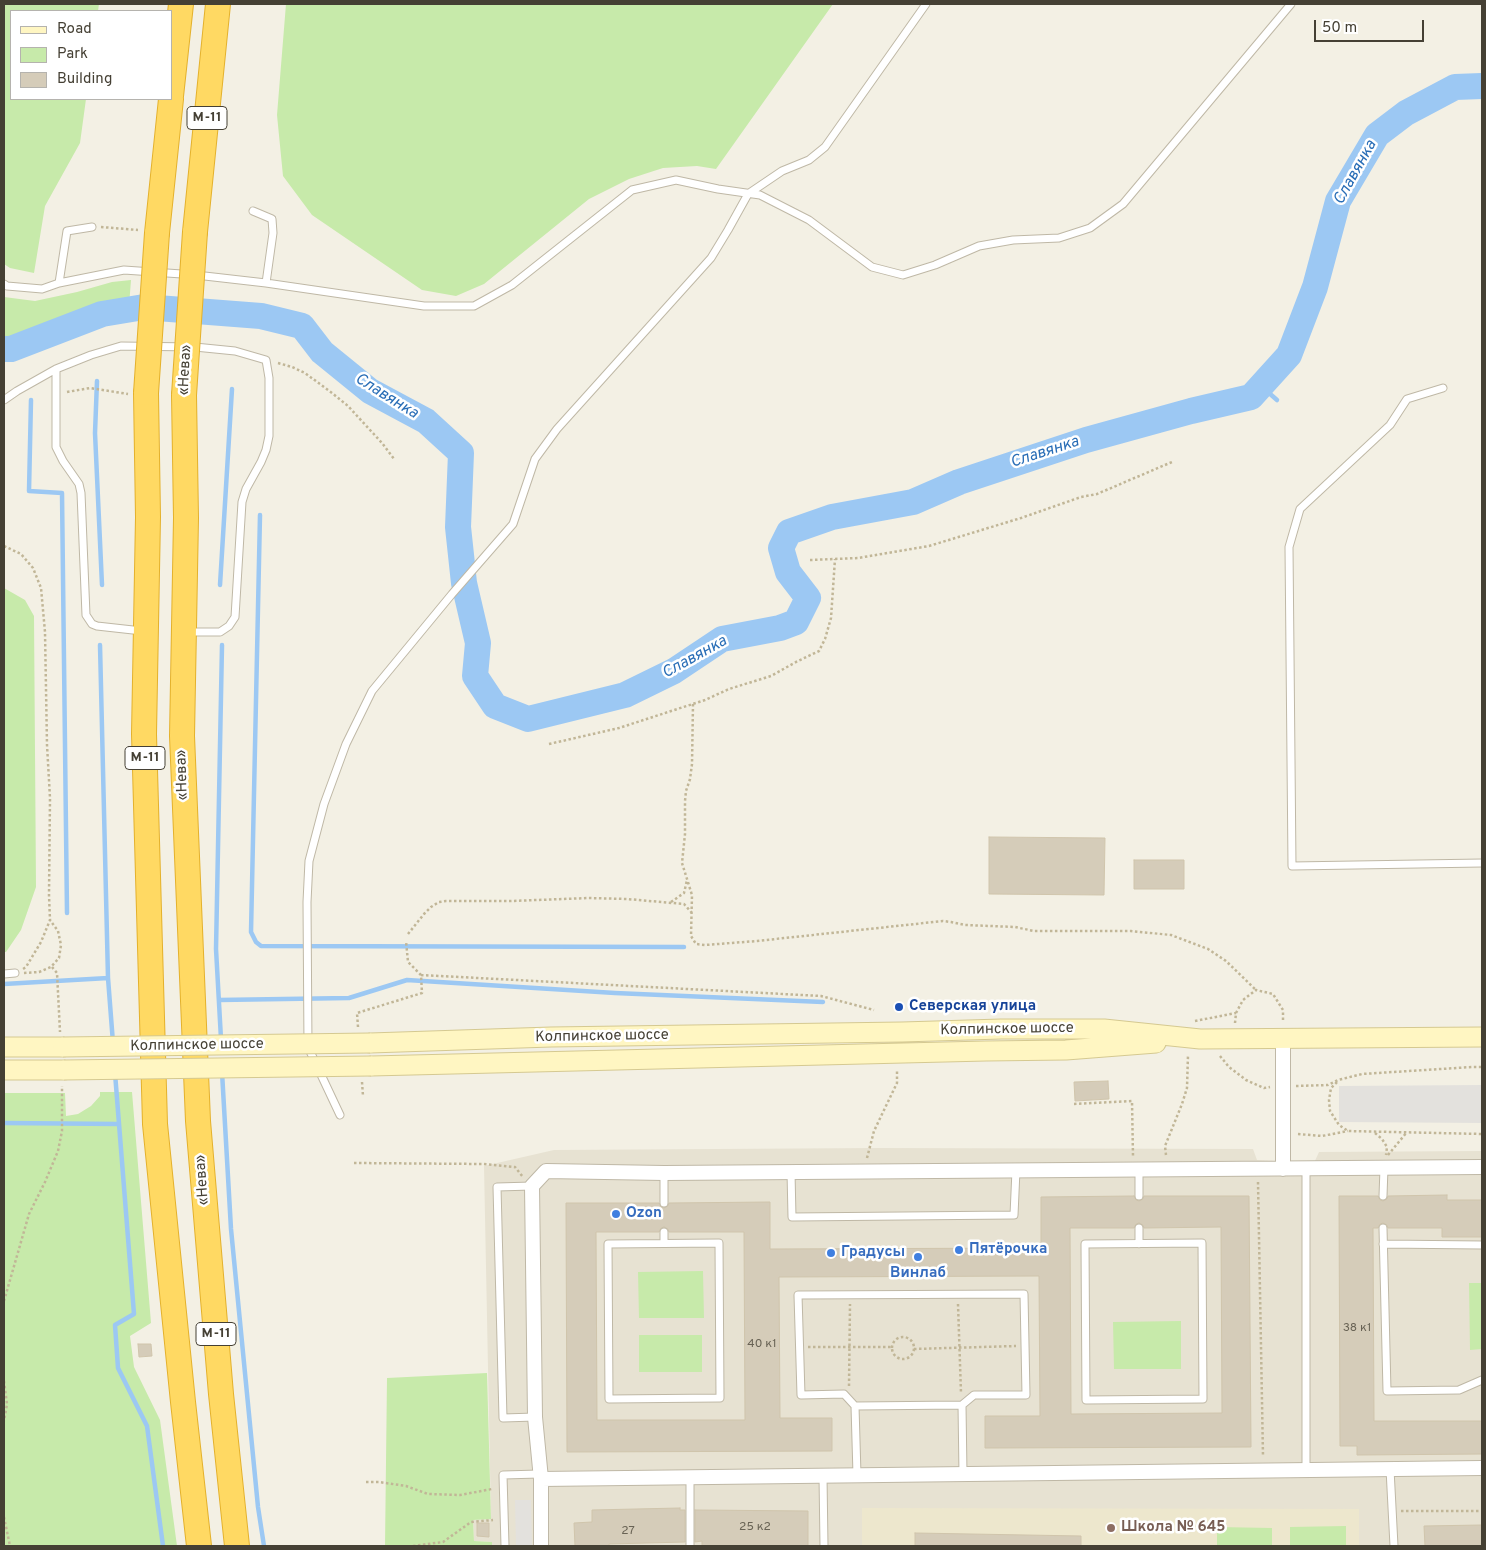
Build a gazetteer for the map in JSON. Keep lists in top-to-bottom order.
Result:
{
  "streets": {
    "highway": ["М-11", "«Нева»"],
    "main road": ["Колпинское шоссе"]
  },
  "water": ["Славянка"],
  "places": [
    "Северская улица",
    "Ozon",
    "Пятёрочка",
    "Градусы",
    "Винлаб",
    "Школа № 645"
  ],
  "house_numbers": [
    "38 к1",
    "40 к1",
    "25 к2",
    "27"
  ],
  "legend": ["Road", "Park", "Building"],
  "scale_bar": "50 m"
}
